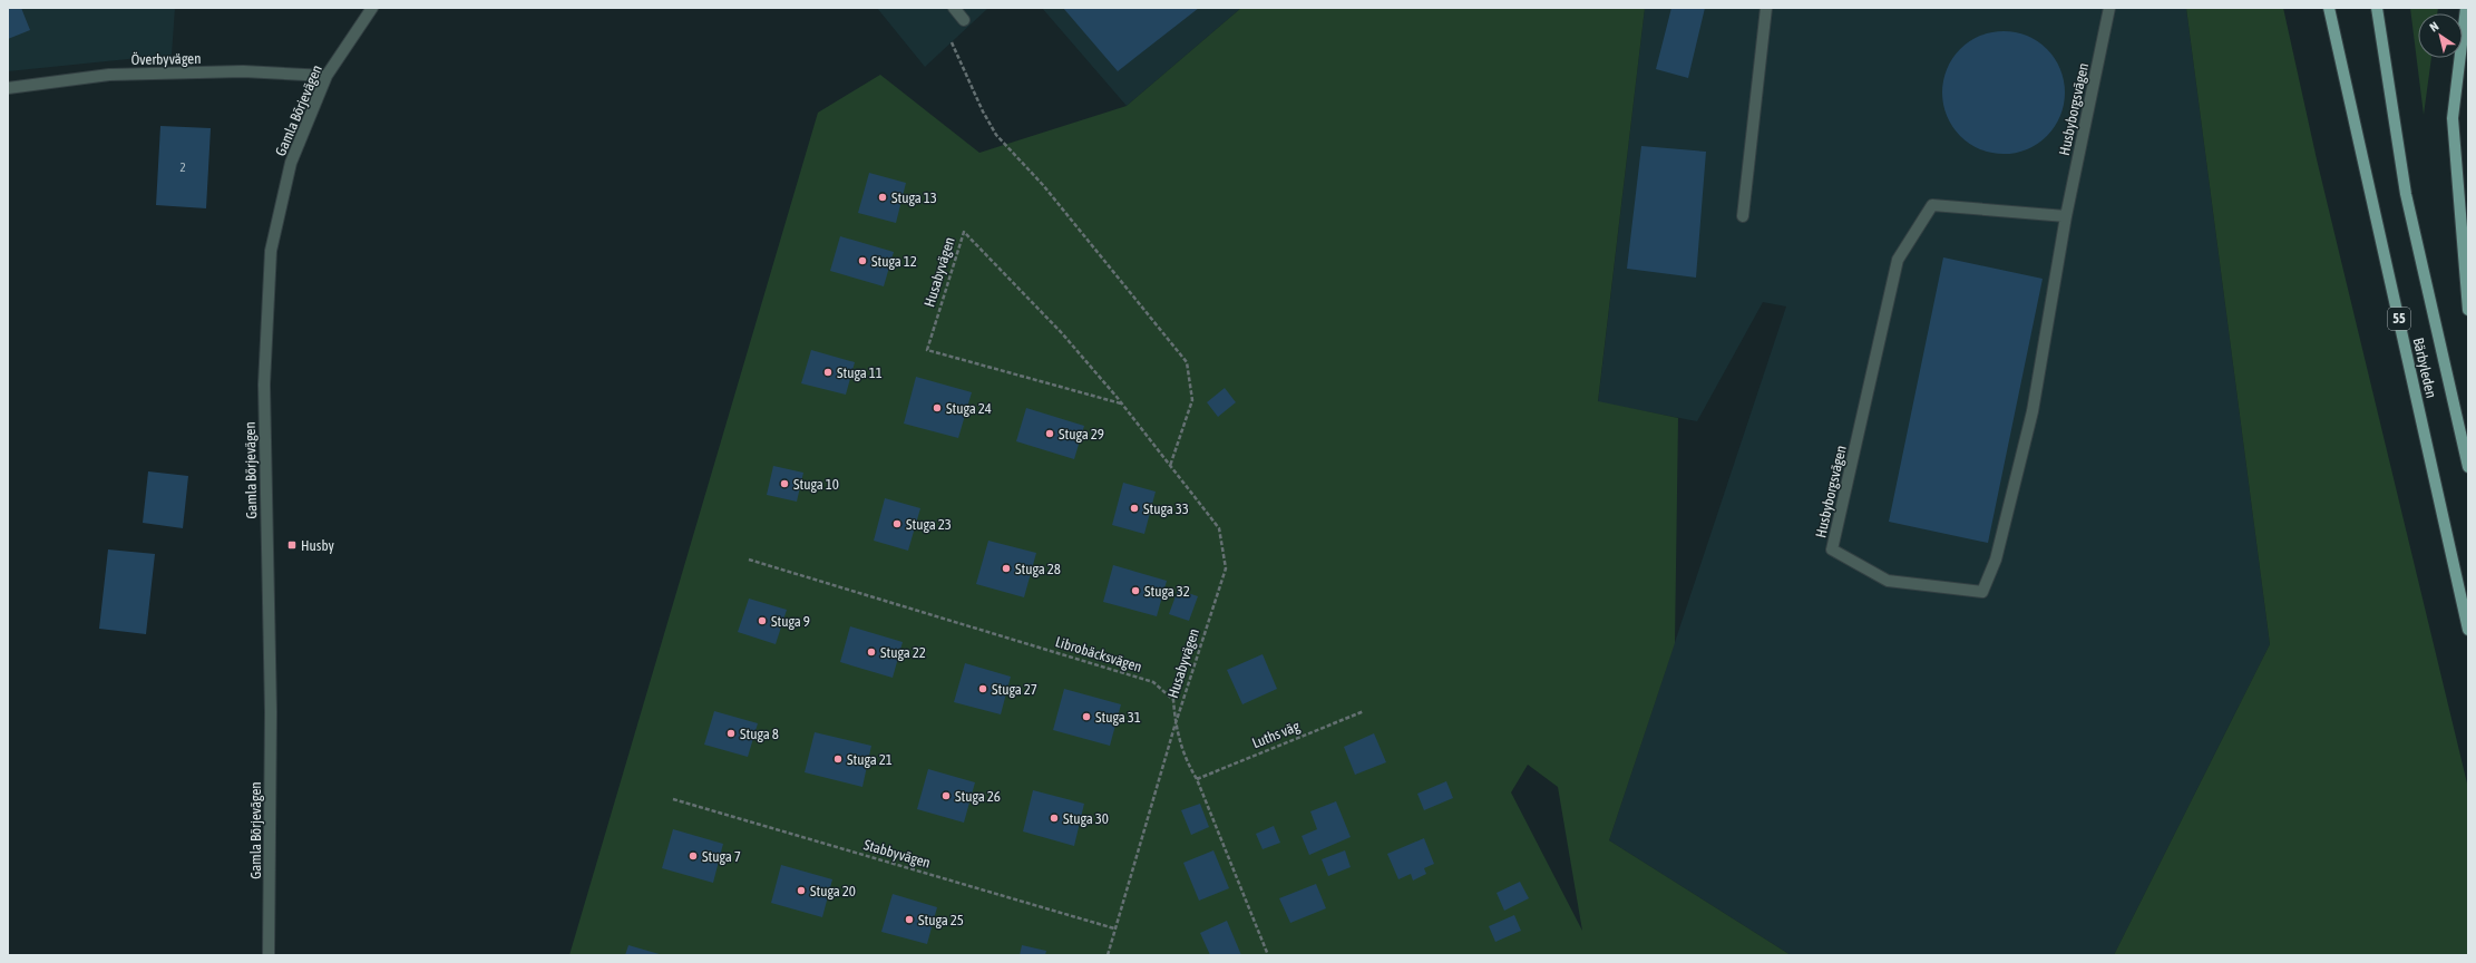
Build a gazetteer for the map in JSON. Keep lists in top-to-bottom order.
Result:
{
  "streets": {
    "main road": ["55", "Bärbyleden"],
    "street": ["Överbyvägen", "Husbyborgsvägen", "Gamla Börjevägen"],
    "path": [
      "Husabyvägen",
      "Librobäcksvägen",
      "Luths väg",
      "Stabbyvägen"
    ]
  },
  "crossings": [
    ["Överbyvägen", "Gamla Börjevägen"],
    ["Husabyvägen", "Librobäcksvägen"],
    ["Husabyvägen", "Stabbyvägen"],
    ["Librobäcksvägen", "Luths väg"]
  ],
  "places": {
    "other": [
      "Stuga 13",
      "Stuga 12",
      "Stuga 11",
      "Stuga 24",
      "Stuga 29",
      "Stuga 10",
      "Stuga 33",
      "Stuga 23",
      "Stuga 28",
      "Stuga 32",
      "Stuga 9",
      "Stuga 22",
      "Stuga 27",
      "Stuga 31",
      "Stuga 8",
      "Stuga 21",
      "Stuga 26",
      "Stuga 30",
      "Stuga 7",
      "Stuga 20",
      "Stuga 25"
    ],
    "transit": ["Husby"]
  },
  "house_numbers": ["2"],
  "north": "top left"
}
